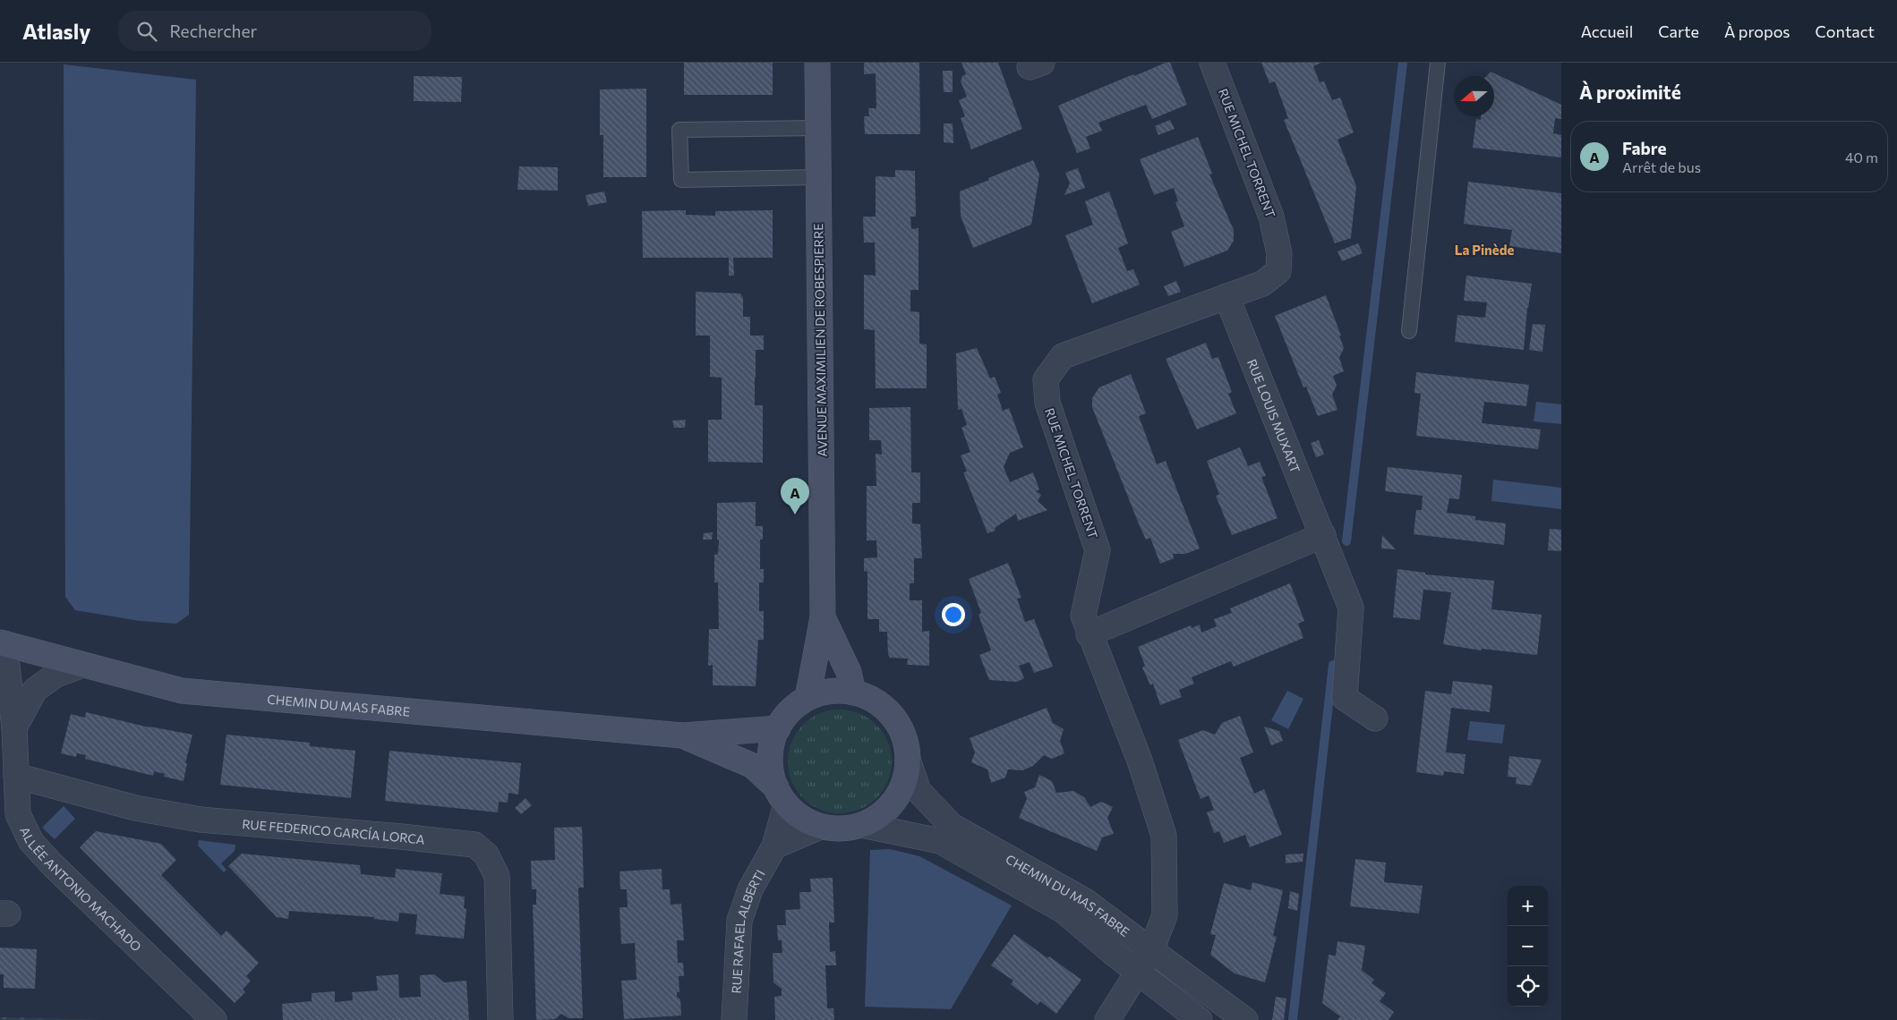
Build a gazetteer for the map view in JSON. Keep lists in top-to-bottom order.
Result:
{
  "streets": {
    "street": [
      "RUE MICHEL TORRENT",
      "AVENUE MAXIMILIEN DE ROBESPIERRE",
      "RUE LOUIS MUXART",
      "CHEMIN DU MAS FABRE",
      "RUE FEDERICO GARCÍA LORCA",
      "ALLÉE ANTONIO MACHADO",
      "RUE RAFAEL ALBERTI"
    ]
  },
  "crossings": [
    ["RUE MICHEL TORRENT", "RUE LOUIS MUXART"],
    ["RUE MICHEL TORRENT", "CHEMIN DU MAS FABRE"],
    ["AVENUE MAXIMILIEN DE ROBESPIERRE", "CHEMIN DU MAS FABRE"],
    ["AVENUE MAXIMILIEN DE ROBESPIERRE", "RUE RAFAEL ALBERTI"],
    ["CHEMIN DU MAS FABRE", "ALLÉE ANTONIO MACHADO"],
    ["CHEMIN DU MAS FABRE", "RUE RAFAEL ALBERTI"],
    ["RUE FEDERICO GARCÍA LORCA", "ALLÉE ANTONIO MACHADO"]
  ],
  "districts": ["La Pinède"],
  "north": "left",
  "page": {
    "header": "Atlasly",
    "search": "Rechercher",
    "nav": [
      "Accueil",
      "Carte",
      "À propos",
      "Contact"
    ],
    "heading": "À proximité",
    "list": [
      {
        "mark": "A",
        "name": "Fabre",
        "note": "Arrêt de bus",
        "value": "40 m"
      }
    ],
    "pins": "A",
    "map_buttons": ["+", "−"]
  }
}
